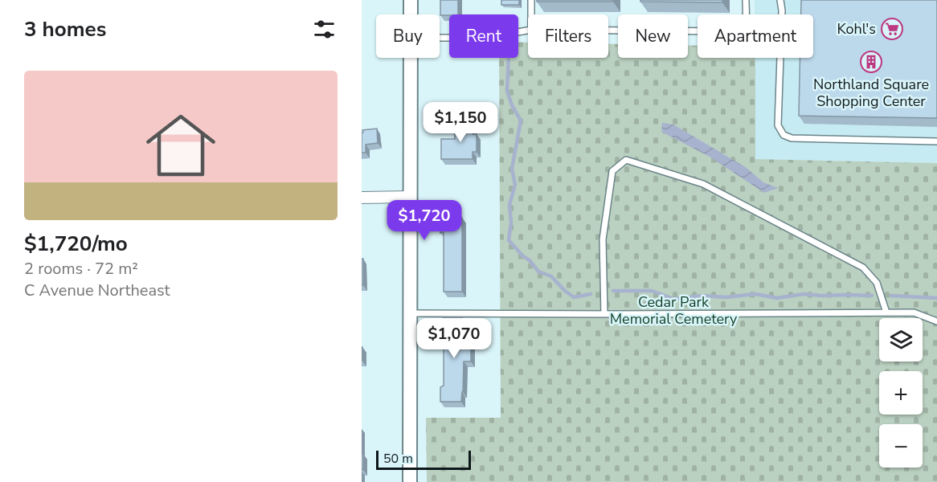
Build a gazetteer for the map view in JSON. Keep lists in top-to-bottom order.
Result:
{
  "parks": ["Cedar Park Memorial Cemetery"],
  "places": {
    "supermarket": ["Kohl's"],
    "building": ["Northland Square Shopping Center"]
  },
  "scale_bar": "50 m",
  "page": {
    "heading": "3 homes",
    "chip": [
      "Buy",
      "Rent",
      "Filters",
      "New",
      "Apartment"
    ],
    "list": [
      {
        "name": "$1,720/mo",
        "note": "2 rooms · 72 m² · C Avenue Northeast"
      }
    ],
    "price": ["$1,150", "$1,720", "$1,070"],
    "map_buttons": ["+", "−"],
    "scale": "50 m"
  }
}
